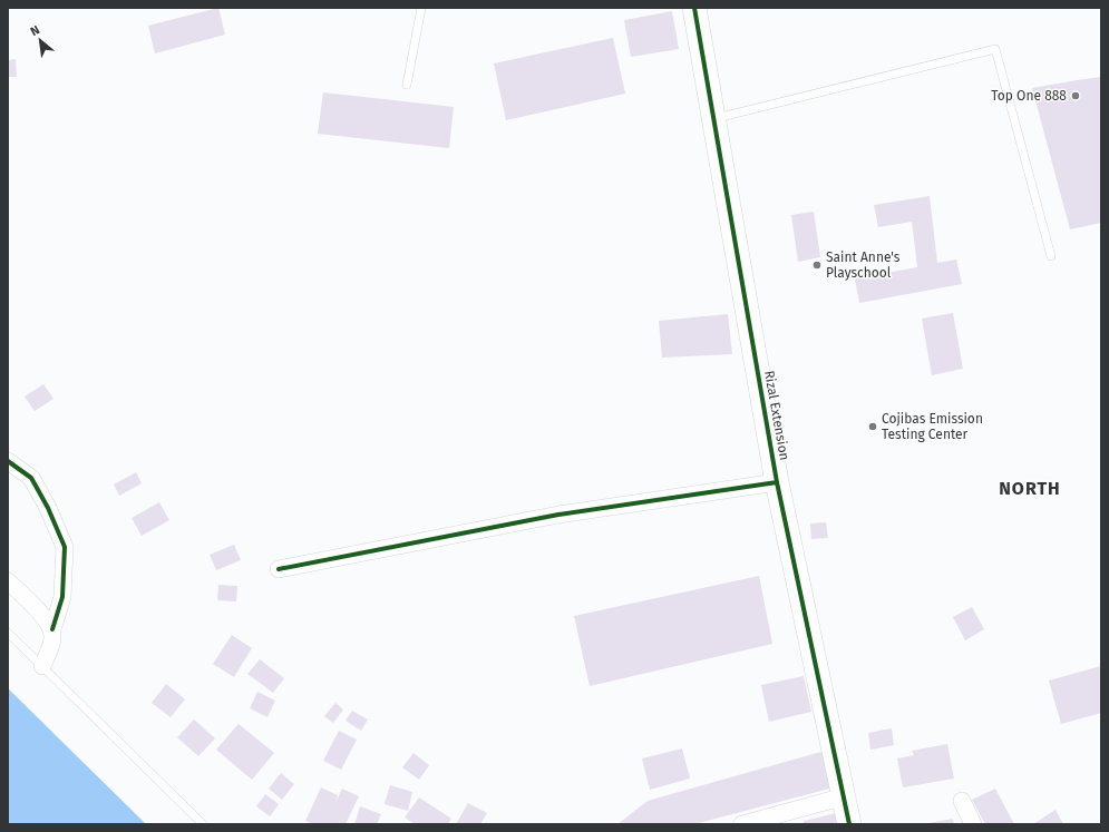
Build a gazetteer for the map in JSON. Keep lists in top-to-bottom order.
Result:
{
  "streets": {
    "street": ["Rizal Extension"]
  },
  "districts": ["NORTH"],
  "places": ["Top One 888", "Saint Anne's Playschool", "Cojibas Emission Testing Center"],
  "north": "top left"
}
